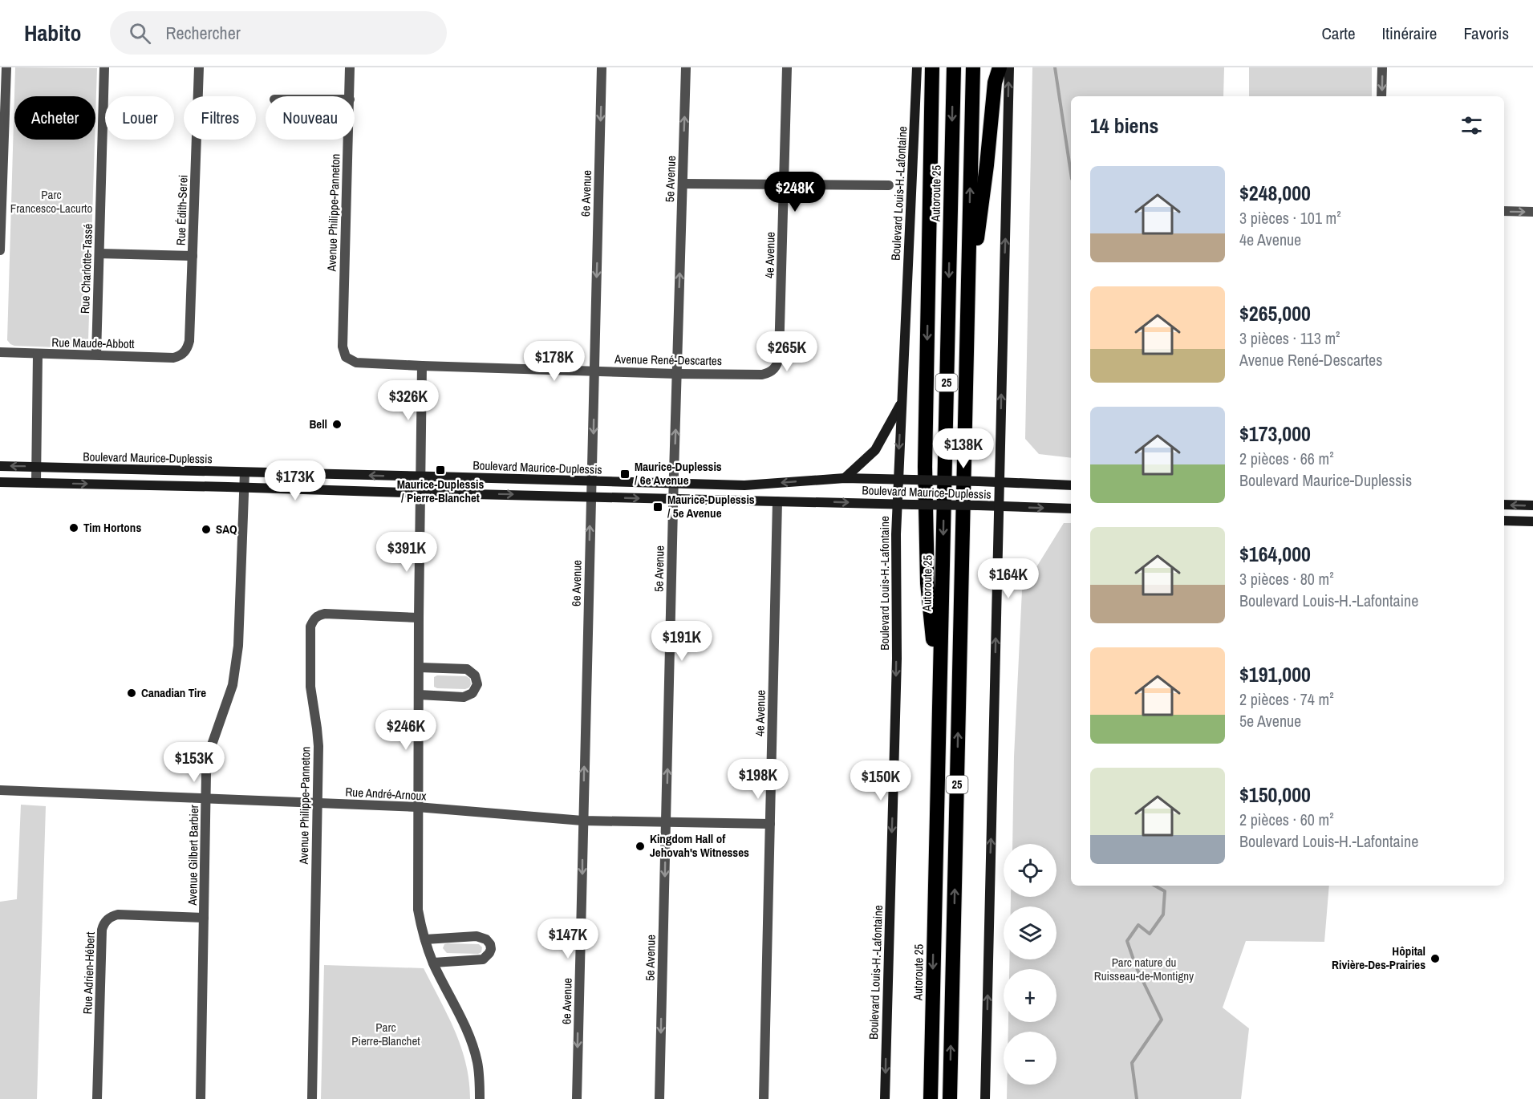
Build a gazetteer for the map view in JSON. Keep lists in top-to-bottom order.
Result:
{
  "streets": {
    "highway": ["Autoroute 25", "25"],
    "street": [
      "5e Avenue",
      "6e Avenue",
      "Boulevard Louis-H.-Lafontaine",
      "Rue Édith-Serei",
      "Avenue Philippe-Panneton",
      "4e Avenue",
      "Rue Charlotte-Tassé",
      "Rue Maude-Abbott",
      "Avenue René-Descartes",
      "Boulevard Maurice-Duplessis",
      "Rue André-Arnoux",
      "Avenue Gilbert Barbier",
      "Rue Adrien-Hébert"
    ]
  },
  "crossings": [
    ["5e Avenue", "Avenue René-Descartes"],
    ["5e Avenue", "Boulevard Maurice-Duplessis"],
    ["5e Avenue", "Rue André-Arnoux"],
    ["6e Avenue", "Avenue René-Descartes"],
    ["6e Avenue", "Boulevard Maurice-Duplessis"],
    ["6e Avenue", "Rue André-Arnoux"],
    ["Boulevard Louis-H.-Lafontaine", "Boulevard Maurice-Duplessis"],
    ["Rue Édith-Serei", "Rue Maude-Abbott"],
    ["Avenue Philippe-Panneton", "Avenue René-Descartes"],
    ["Avenue Philippe-Panneton", "Rue André-Arnoux"],
    ["4e Avenue", "Avenue René-Descartes"],
    ["4e Avenue", "Boulevard Maurice-Duplessis"],
    ["4e Avenue", "Rue André-Arnoux"],
    ["Rue Charlotte-Tassé", "Rue Maude-Abbott"],
    ["Boulevard Maurice-Duplessis", "Avenue Gilbert Barbier"],
    ["Rue André-Arnoux", "Avenue Gilbert Barbier"],
    ["Avenue Gilbert Barbier", "Rue Adrien-Hébert"]
  ],
  "one_way": ["Boulevard Louis-H.-Lafontaine"],
  "parks": ["Parc Francesco-Lacurto", "Parc nature du Ruisseau-de-Montigny", "Parc Pierre-Blanchet"],
  "places": {
    "other": [
      "Bell",
      "Tim Hortons",
      "SAQ",
      "Canadian Tire",
      "Kingdom Hall of Jehovah's Witnesses",
      "Hôpital Rivière-Des-Prairies"
    ],
    "transit": ["Maurice-Duplessis / Pierre-Blanchet", "Maurice-Duplessis / 6e Avenue", "Maurice-Duplessis / 5e Avenue"]
  },
  "page": {
    "header": "Habito",
    "search": "Rechercher",
    "nav": ["Carte", "Itinéraire", "Favoris"],
    "chip": [
      "Acheter",
      "Louer",
      "Filtres",
      "Nouveau"
    ],
    "heading": "14 biens",
    "list": [
      {
        "name": "$248,000",
        "note": "3 pièces · 101 m² · 4e Avenue"
      },
      {
        "name": "$265,000",
        "note": "3 pièces · 113 m² · Avenue René-Descartes"
      },
      {
        "name": "$173,000",
        "note": "2 pièces · 66 m² · Boulevard Maurice-Duplessis"
      },
      {
        "name": "$164,000",
        "note": "3 pièces · 80 m² · Boulevard Louis-H.-Lafontaine"
      },
      {
        "name": "$191,000",
        "note": "2 pièces · 74 m² · 5e Avenue"
      },
      {
        "name": "$150,000",
        "note": "2 pièces · 60 m² · Boulevard Louis-H.-Lafontaine"
      }
    ],
    "price": [
      "$248K",
      "$265K",
      "$178K",
      "$326K",
      "$138K",
      "$173K",
      "$391K",
      "$164K",
      "$191K",
      "$246K",
      "$153K",
      "$198K",
      "$150K",
      "$147K"
    ],
    "map_buttons": ["+", "−"]
  }
}
